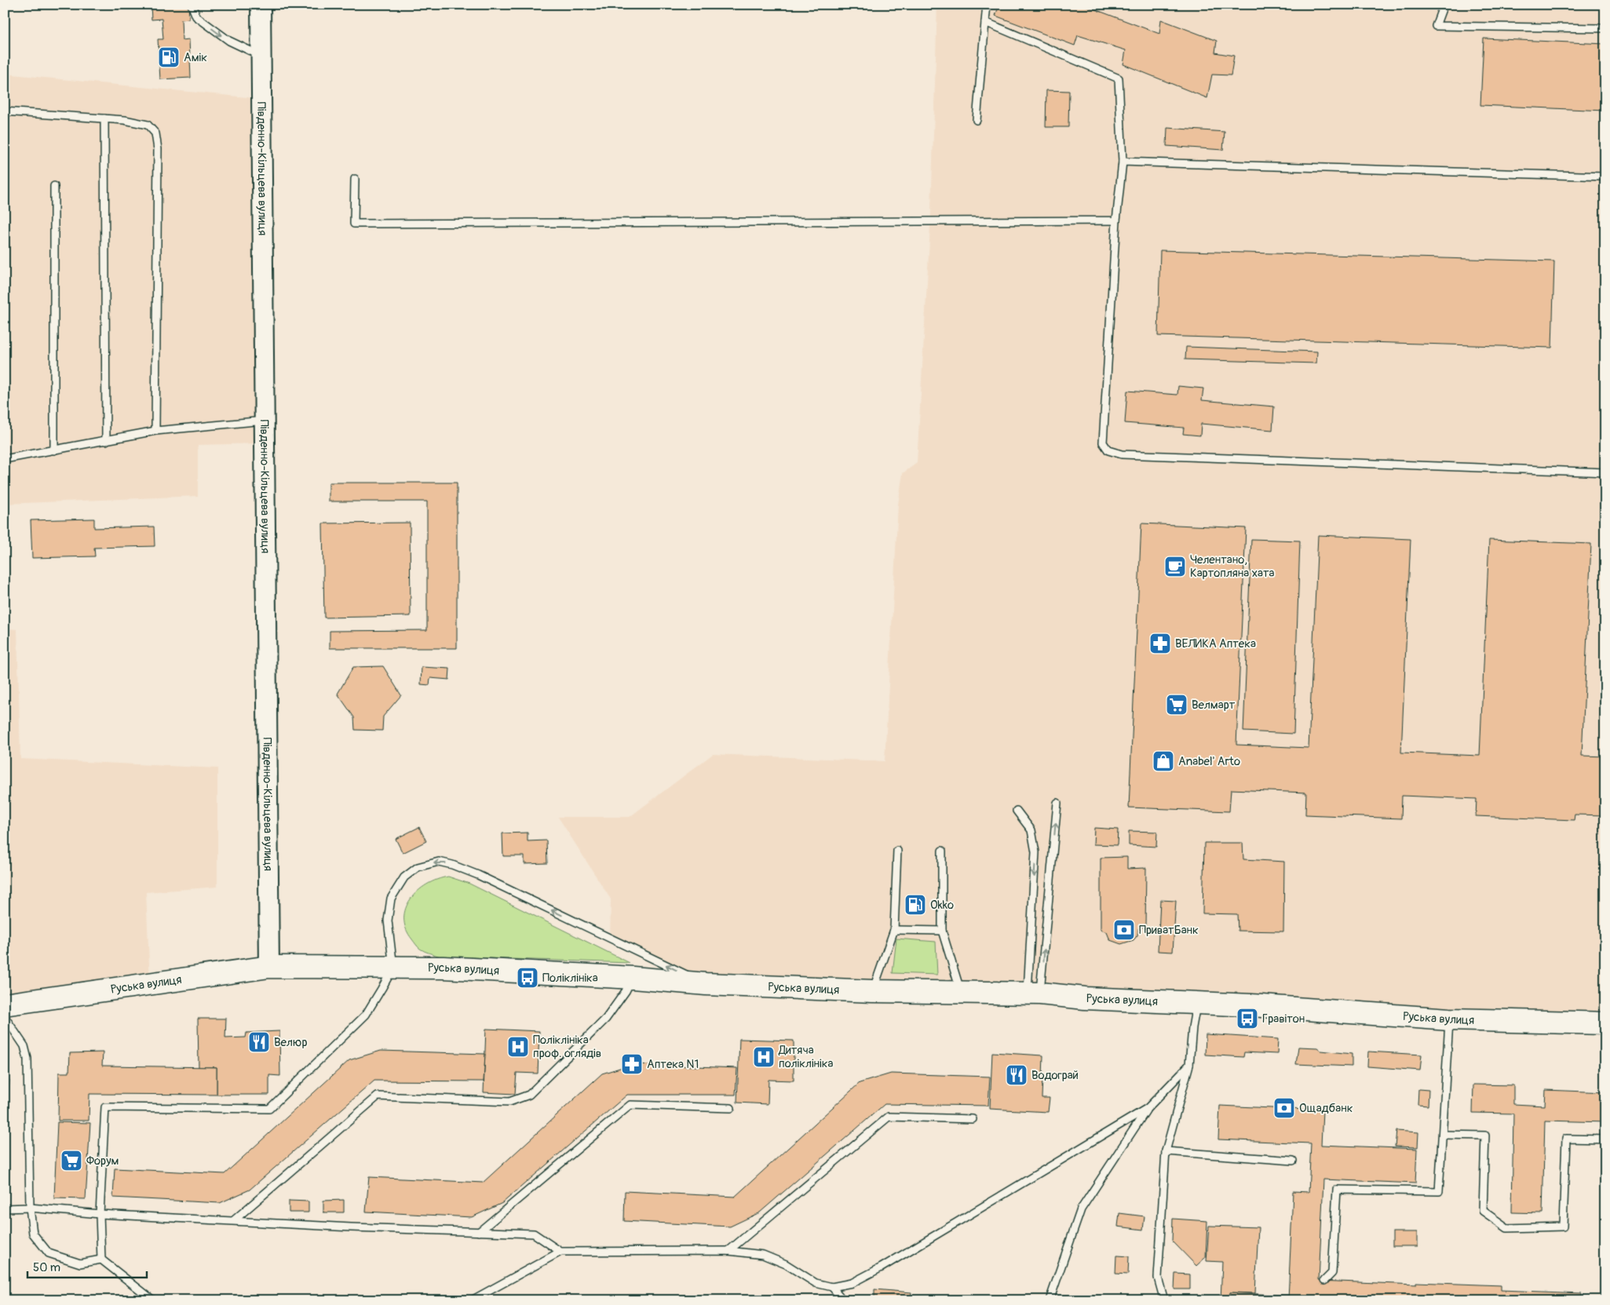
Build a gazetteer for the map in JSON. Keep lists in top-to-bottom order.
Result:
{
  "streets": {
    "main road": ["Руська вулиця"],
    "street": ["Південно-Кільцева вулиця"]
  },
  "crossings": [
    ["Південно-Кільцева вулиця", "Руська вулиця"]
  ],
  "places": {
    "fuel station": ["Амік", "Okko"],
    "cafe": ["Челентано, Картопляна хата"],
    "pharmacy": ["ВЕЛИКА Аптека", "Аптека N1"],
    "supermarket": ["Велмарт", "Форум"],
    "shop": ["Anabel' Arto"],
    "bank": ["ПриватБанк", "Ощадбанк"],
    "bus stop": ["Поліклініка", "Гравітон"],
    "restaurant": ["Велюр", "Водограй"],
    "hospital": ["Поліклініка проф. оглядів", "Дитяча поліклініка"]
  },
  "scale_bar": "50 m"
}
